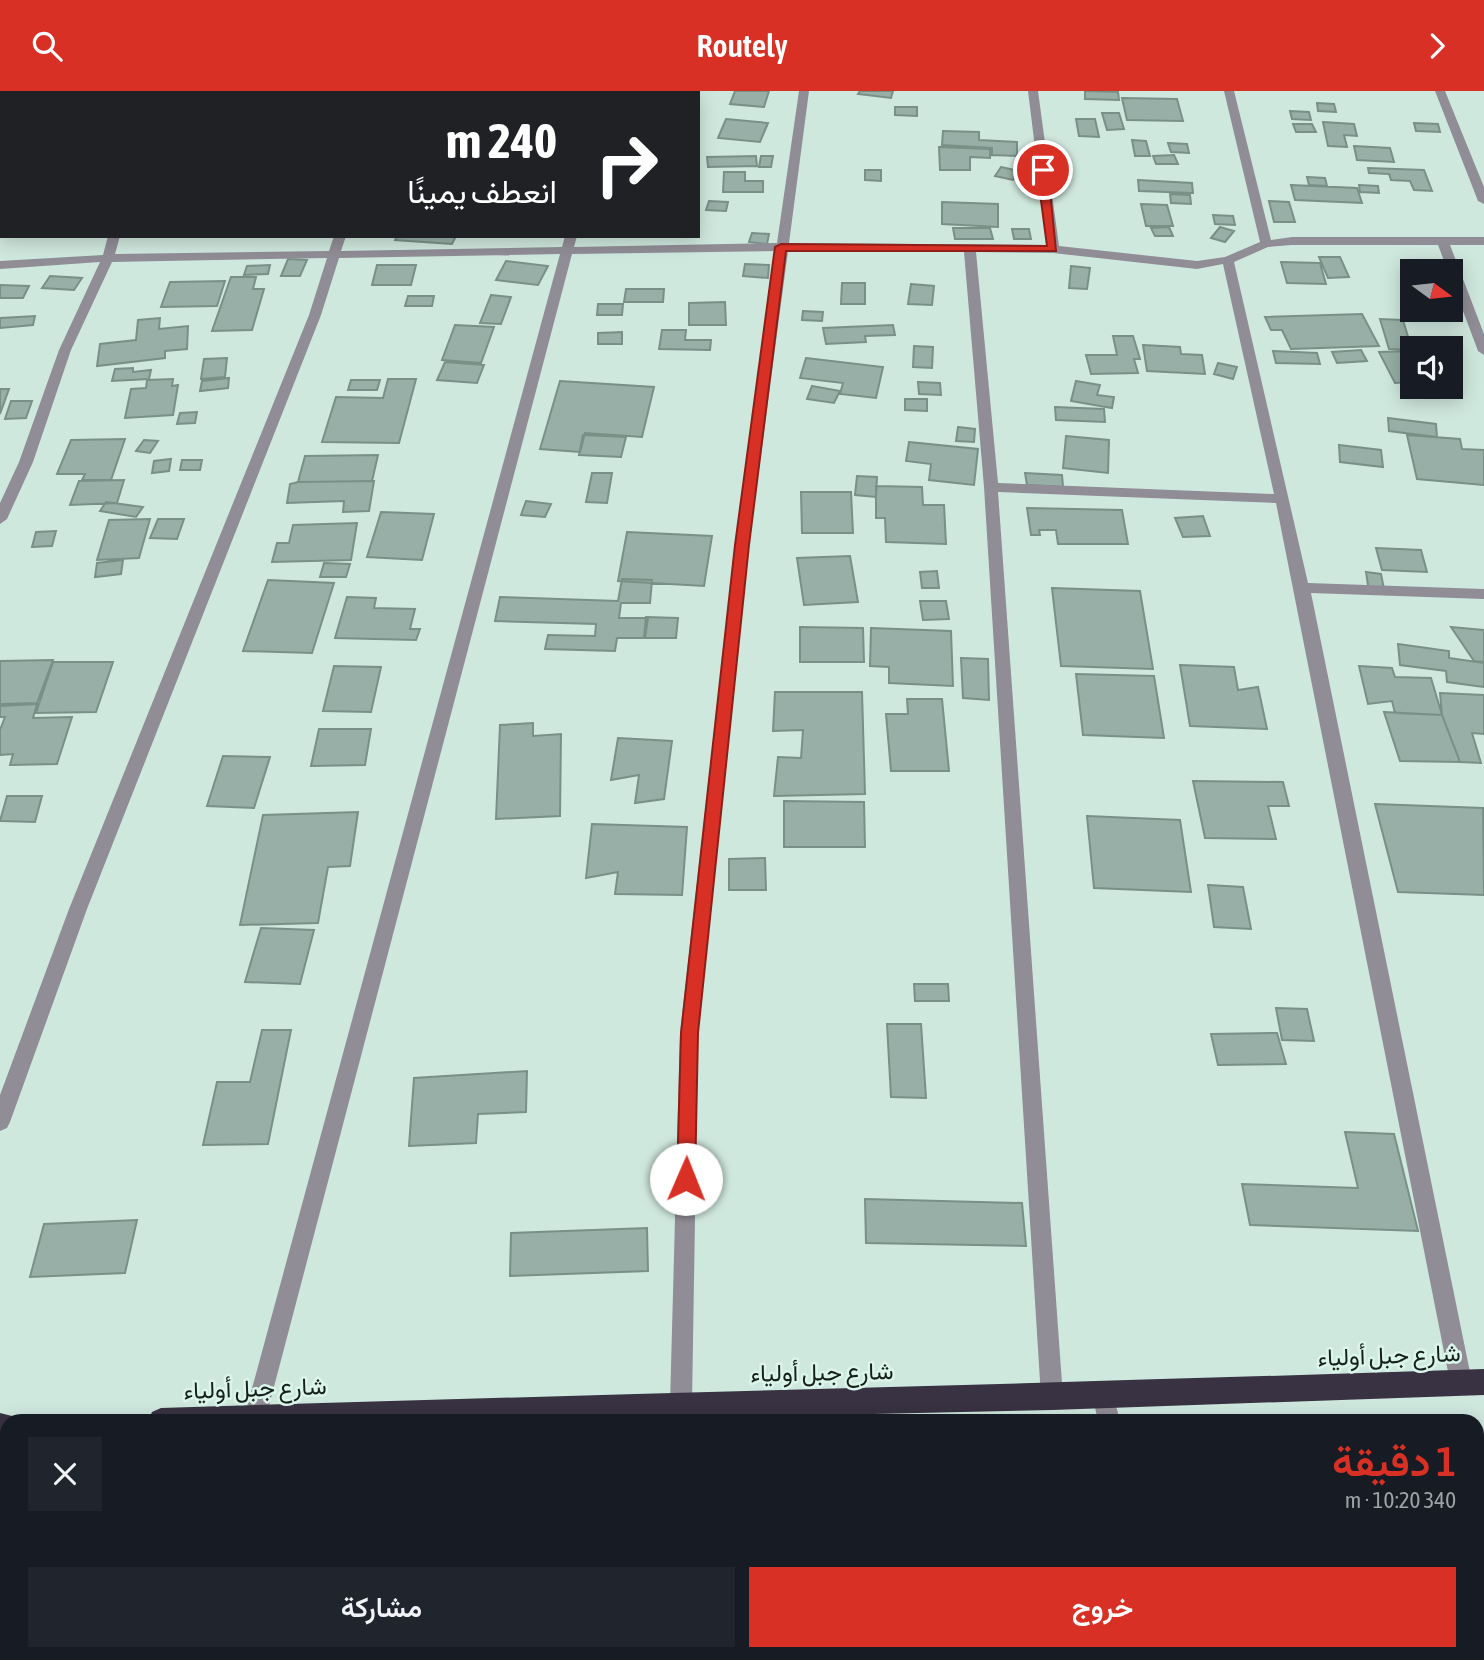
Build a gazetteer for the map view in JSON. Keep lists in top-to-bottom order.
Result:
{
  "streets": {
    "highway": ["شارع جبل أولياء"]
  },
  "north": "right",
  "page": {
    "header": "Routely",
    "turn": ["240 m", "انعطف يمينًا"],
    "heading": ["1 دقيقة", "340 m · 10:20"],
    "buttons": ["خروج", "مشاركة"]
  }
}
